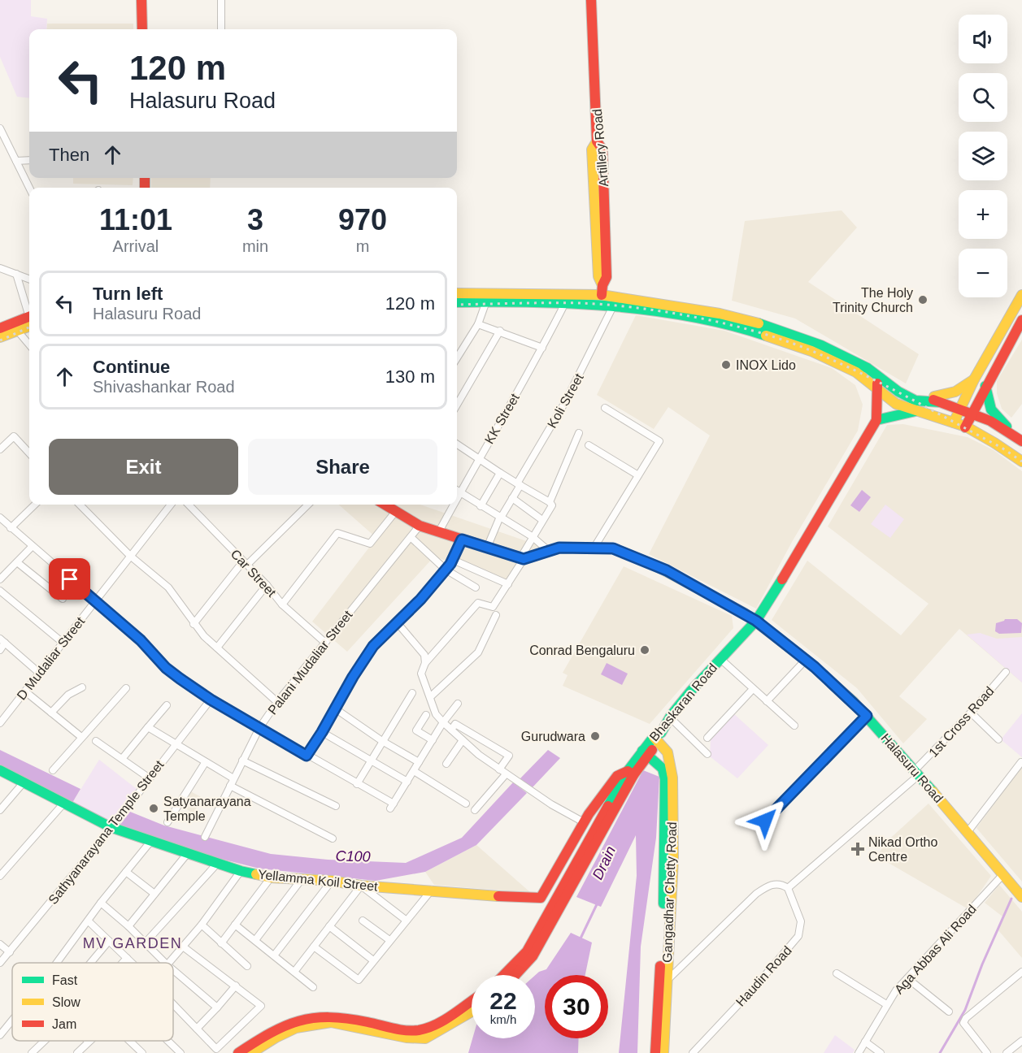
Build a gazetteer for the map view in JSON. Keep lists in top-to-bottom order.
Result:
{
  "streets": {
    "main road": [
      "Artillery Road",
      "Bhaskaran Road",
      "Halasuru Road",
      "Yellamma Koil Street",
      "Gangadhar Chetty Road"
    ],
    "street": [
      "Koli Street",
      "KK Street",
      "Car Street",
      "D Mudaliar Street",
      "Palani Mudaliar Street",
      "1st Cross Road",
      "Sathyanarayana Temple Street",
      "Aga Abbas Ali Road",
      "Haudin Road"
    ]
  },
  "crossings": [
    ["Car Street", "Palani Mudaliar Street"],
    ["Bhaskaran Road", "Halasuru Road"],
    ["Bhaskaran Road", "Gangadhar Chetty Road"],
    ["1st Cross Road", "Halasuru Road"],
    ["Halasuru Road", "Aga Abbas Ali Road"],
    ["Sathyanarayana Temple Street", "Yellamma Koil Street"]
  ],
  "districts": ["MV GARDEN"],
  "water": ["C100", "Drain"],
  "places": {
    "other": [
      "The Holy Trinity Church",
      "INOX Lido",
      "Conrad Bengaluru",
      "Gurudwara",
      "Satyanarayana Temple"
    ],
    "health": ["Nikad Ortho Centre"]
  },
  "legend": ["Fast", "Slow", "Jam"],
  "page": {
    "map_buttons": ["+", "−"],
    "turn": ["120 m", "Halasuru Road"],
    "then": "Then",
    "eta": [
      "11:01",
      "Arrival",
      "3",
      "min",
      "970",
      "m"
    ],
    "list": [
      {
        "name": "Turn left",
        "note": "Halasuru Road",
        "value": "120 m"
      },
      {
        "name": "Continue",
        "note": "Shivashankar Road",
        "value": "130 m"
      }
    ],
    "buttons": ["Exit", "Share"],
    "speed": "22 km/h",
    "limit": "30"
  }
}
